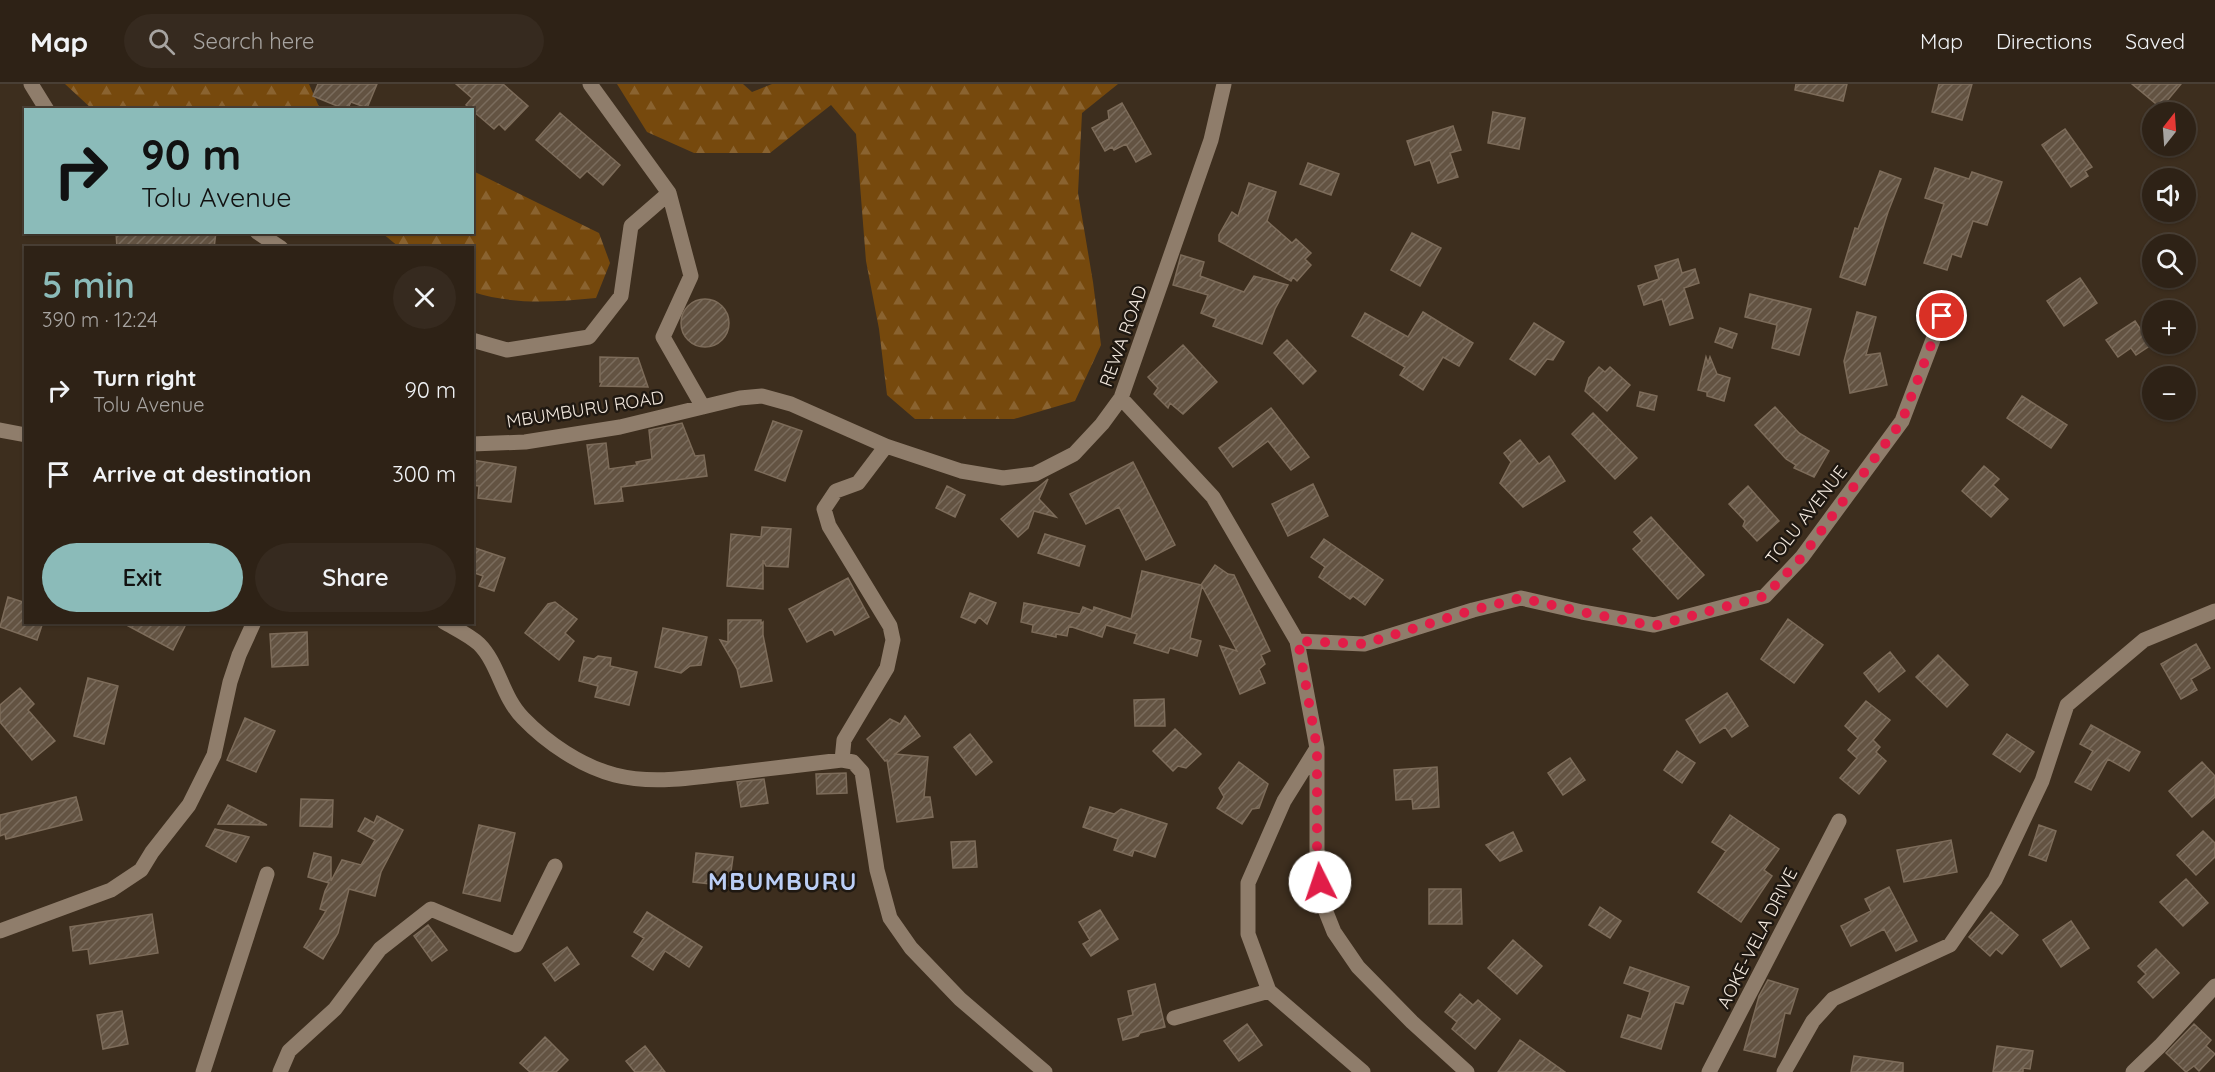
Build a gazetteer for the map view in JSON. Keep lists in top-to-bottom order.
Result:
{
  "streets": {
    "street": [
      "REWA ROAD",
      "MBUMBURU ROAD",
      "TOLU AVENUE",
      "AOKE-VELA DRIVE"
    ]
  },
  "crossings": [
    ["REWA ROAD", "MBUMBURU ROAD"]
  ],
  "districts": ["MBUMBURU"],
  "north": "top",
  "page": {
    "header": "Map",
    "search": "Search here",
    "nav": ["Map", "Directions", "Saved"],
    "map_buttons": ["+", "−"],
    "turn": ["90 m", "Tolu Avenue"],
    "heading": ["5 min", "390 m · 12:24"],
    "list": [
      {
        "name": "Turn right",
        "note": "Tolu Avenue",
        "value": "90 m"
      },
      {
        "name": "Arrive at destination",
        "value": "300 m"
      }
    ],
    "buttons": ["Exit", "Share"]
  }
}
